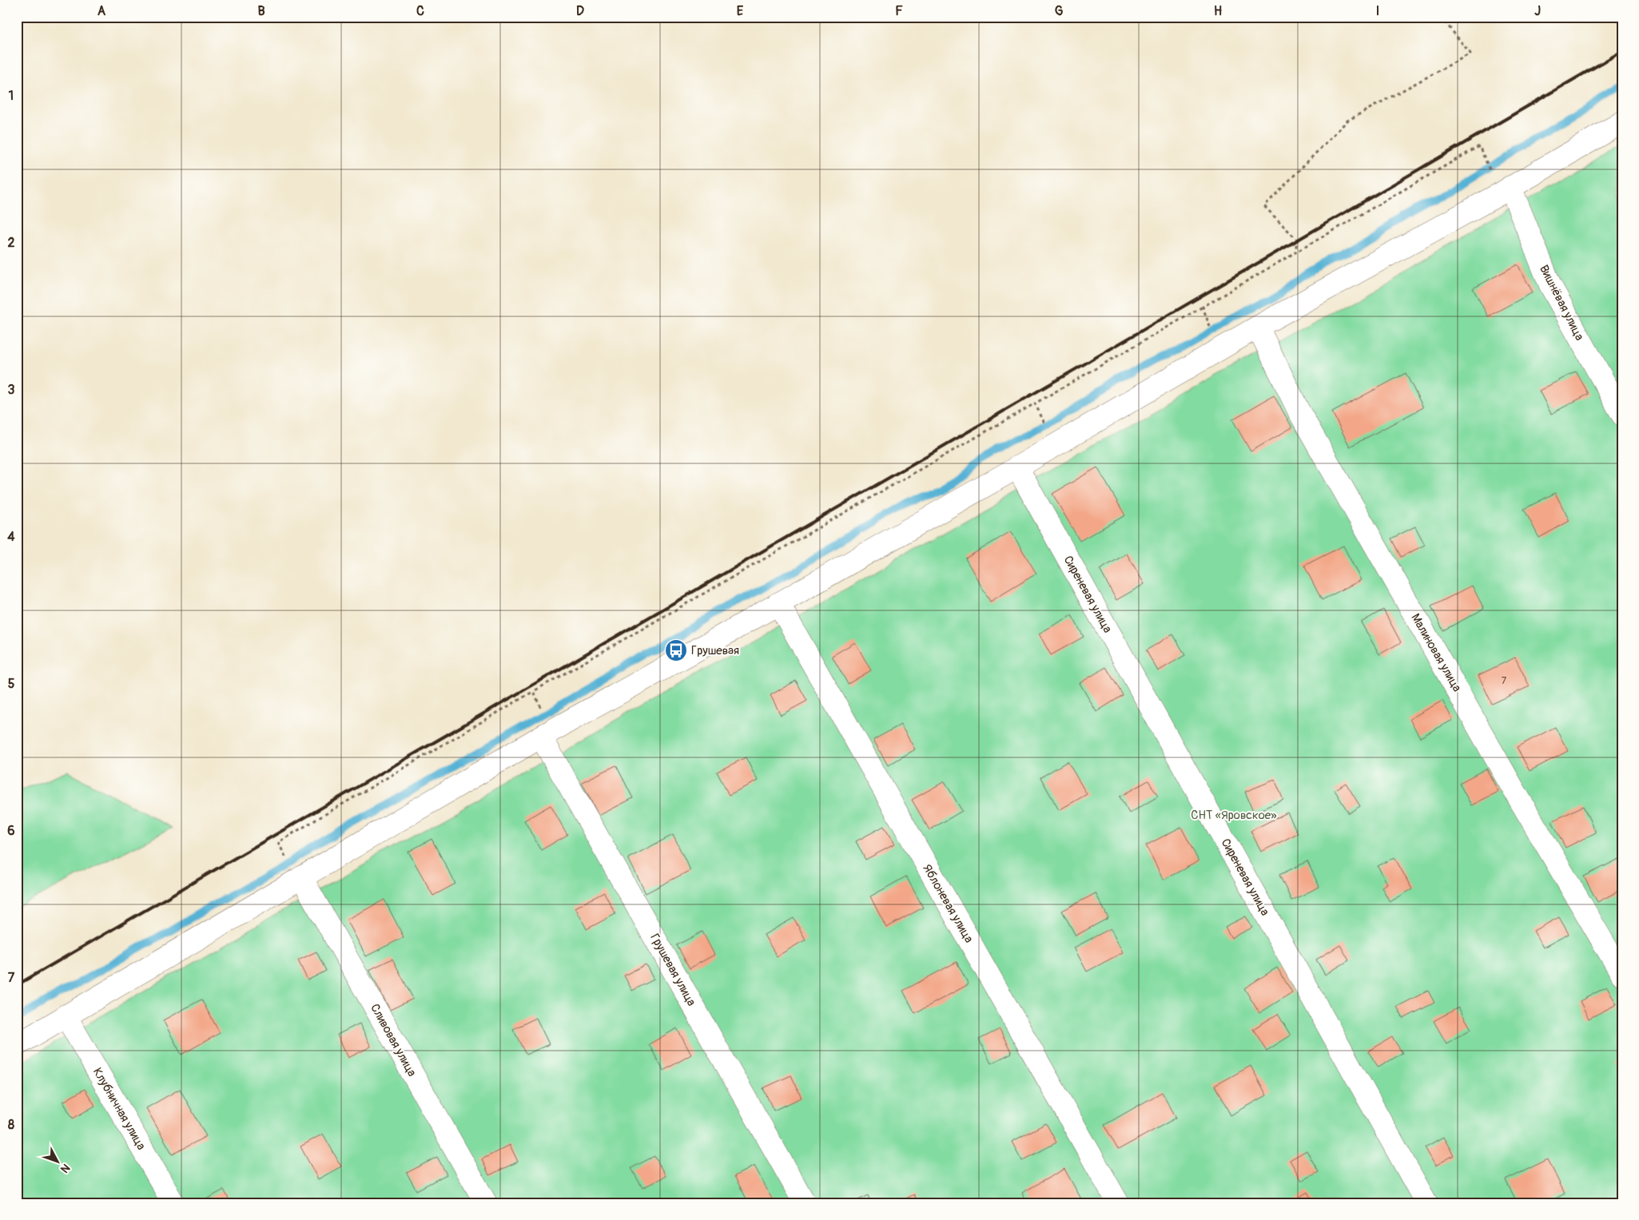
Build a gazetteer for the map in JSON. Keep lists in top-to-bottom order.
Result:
{
  "streets": {
    "street": [
      "Вишнёвая улица",
      "Сиреневая улица",
      "Малиновая улица",
      "Яблоневая улица",
      "Грушевая улица",
      "Сливовая улица",
      "Клубничная улица"
    ]
  },
  "parks": ["СНТ «Яровское»"],
  "places": {
    "bus stop": ["Грушевая"]
  },
  "house_numbers": ["7"],
  "north": "bottom right",
  "grid": {
    "columns": [
      "A",
      "B",
      "C",
      "D",
      "E",
      "F",
      "G",
      "H",
      "I",
      "J"
    ],
    "rows": [
      "1",
      "2",
      "3",
      "4",
      "5",
      "6",
      "7",
      "8"
    ]
  }
}
